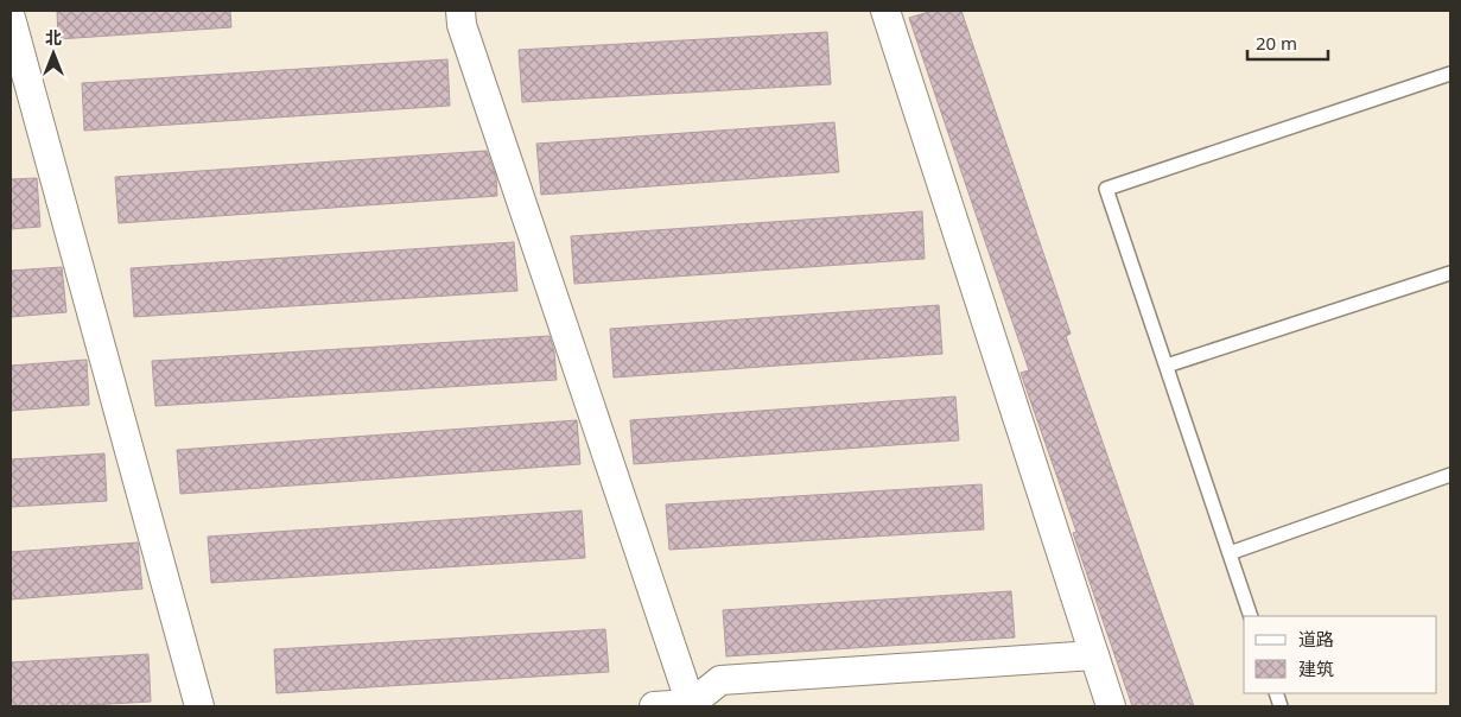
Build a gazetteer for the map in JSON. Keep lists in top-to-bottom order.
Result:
{
  "legend": ["道路", "建筑"],
  "scale_bar": "20 m",
  "north": "top"
}
